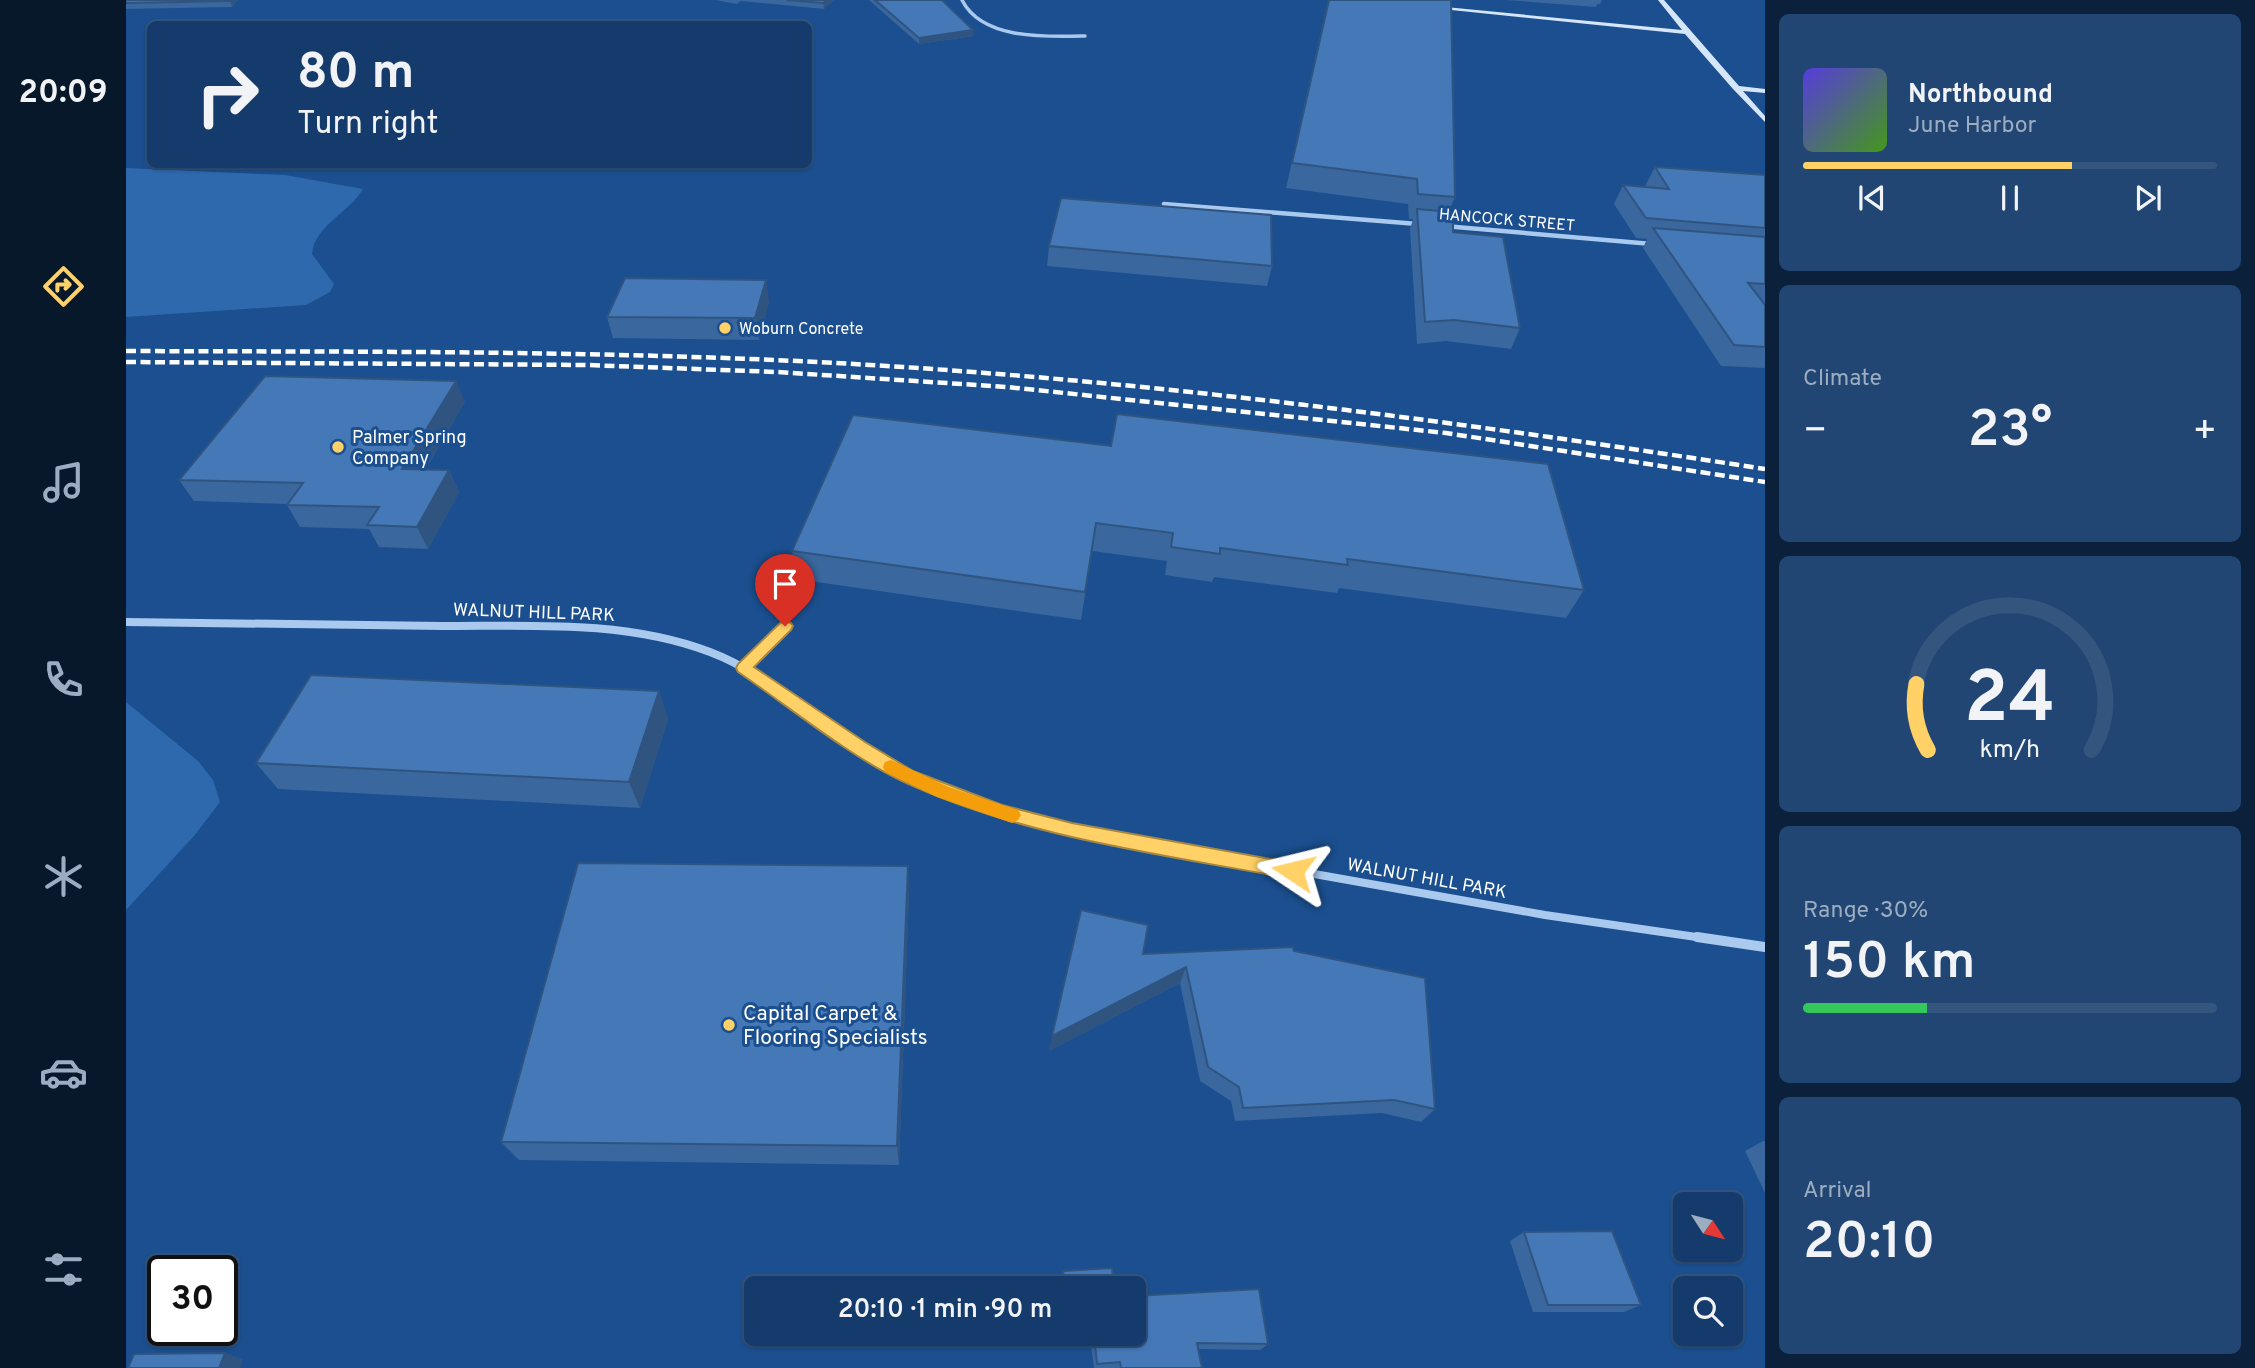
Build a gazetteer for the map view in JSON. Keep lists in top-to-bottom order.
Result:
{
  "streets": {
    "street": ["HANCOCK STREET", "WALNUT HILL PARK"]
  },
  "places": ["Woburn Concrete", "Palmer Spring Company", "Capital Carpet & Flooring Specialists"],
  "north": "bottom right",
  "page": {
    "tabs": "20:09",
    "turn": ["80 m", "Turn right"],
    "song": ["Northbound", "June Harbor"],
    "tile": [
      "Climate",
      ["Range · 30%", "150 km"],
      ["Arrival", "20:10"]
    ],
    "heat": ["−", "23°", "+"],
    "limit": "30",
    "trip": "20:10 · 1 min · 90 m",
    "gauge": ["24", "km/h"]
  }
}
